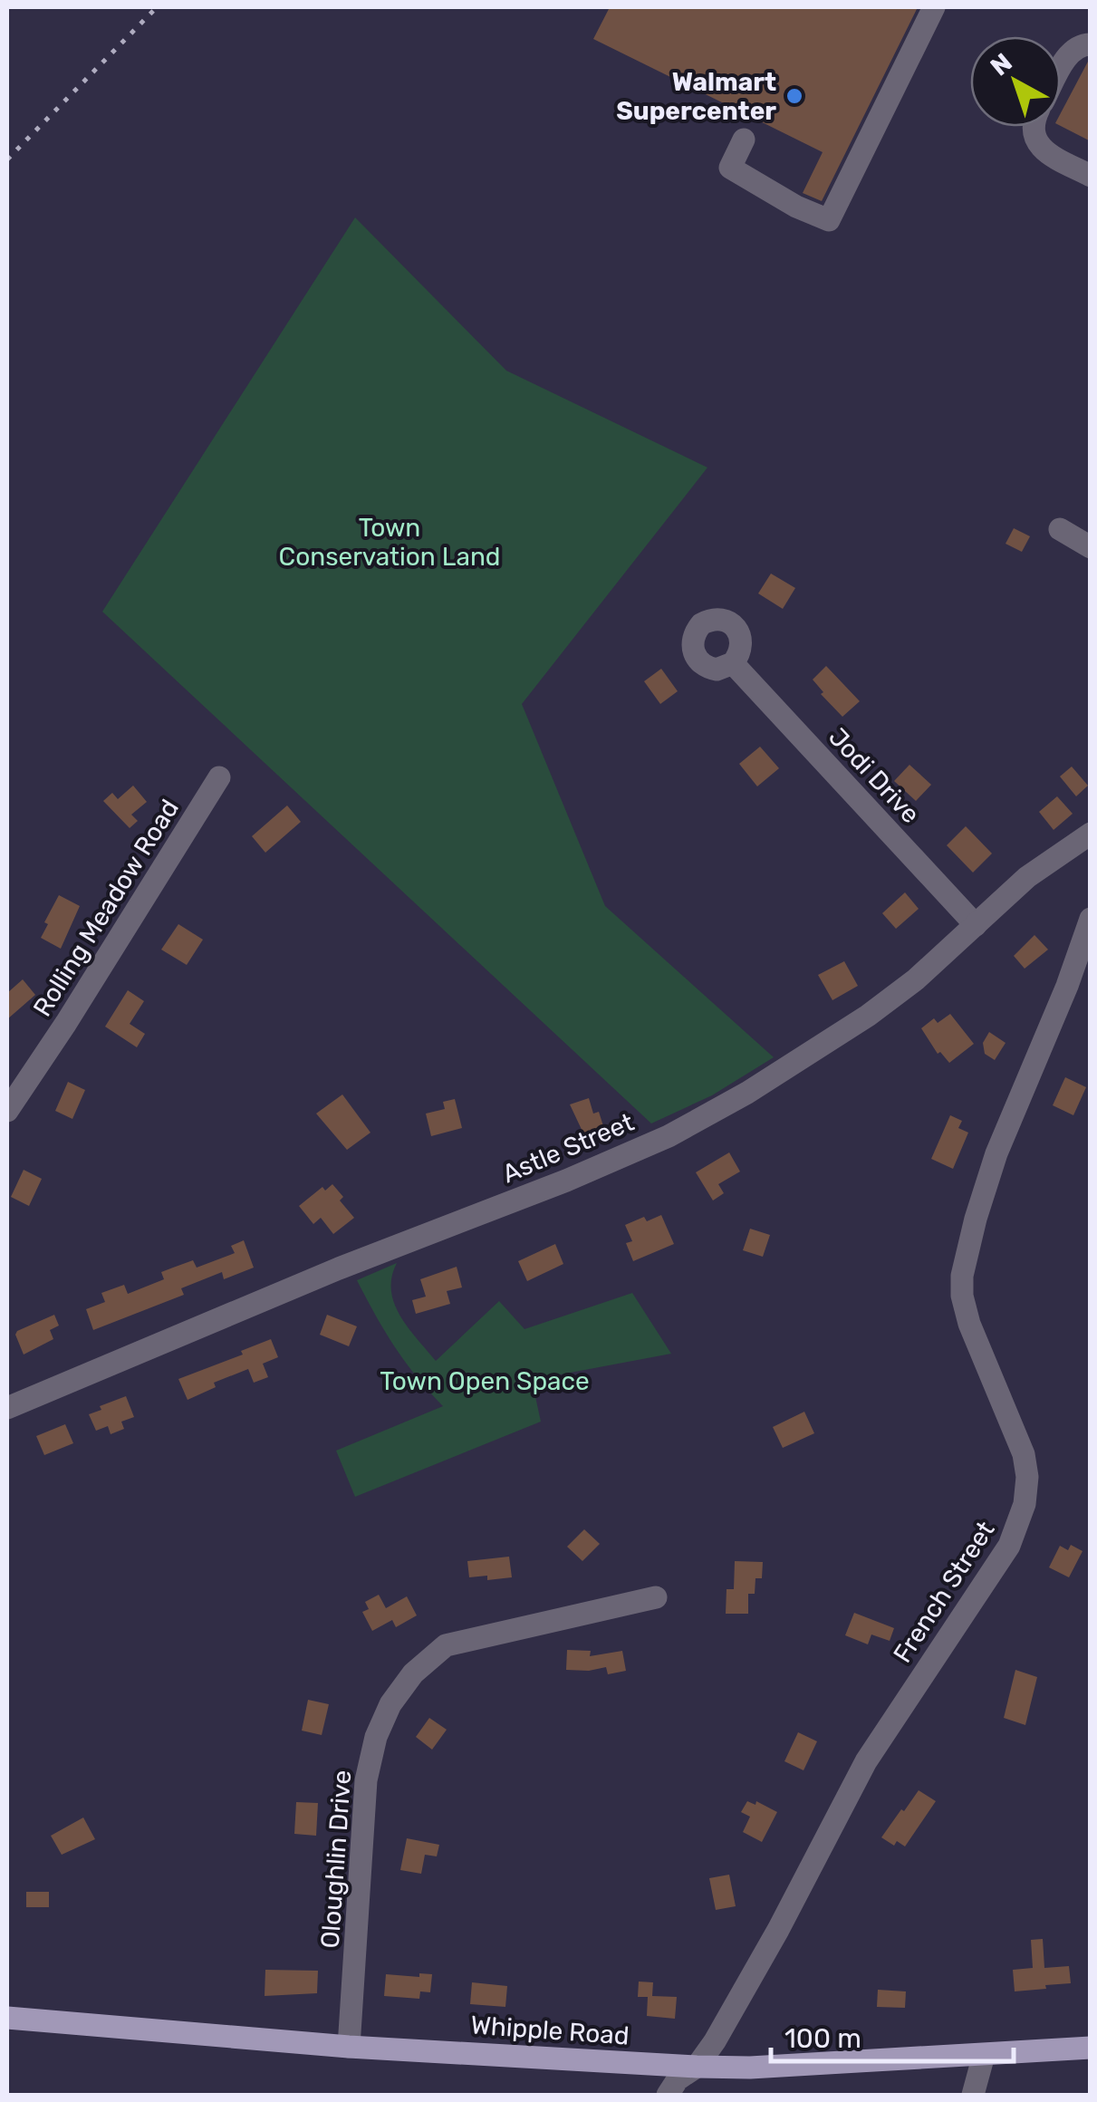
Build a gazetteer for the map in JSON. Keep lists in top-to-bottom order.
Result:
{
  "streets": {
    "main road": ["Whipple Road"],
    "street": [
      "Jodi Drive",
      "Rolling Meadow Road",
      "Astle Street",
      "French Street",
      "Oloughlin Drive"
    ]
  },
  "crossings": [
    ["Jodi Drive", "Astle Street"],
    ["French Street", "Whipple Road"],
    ["Oloughlin Drive", "Whipple Road"]
  ],
  "parks": ["Town Conservation Land", "Town Open Space"],
  "places": ["Walmart Supercenter"],
  "scale_bar": "100 m",
  "north": "top left"
}
